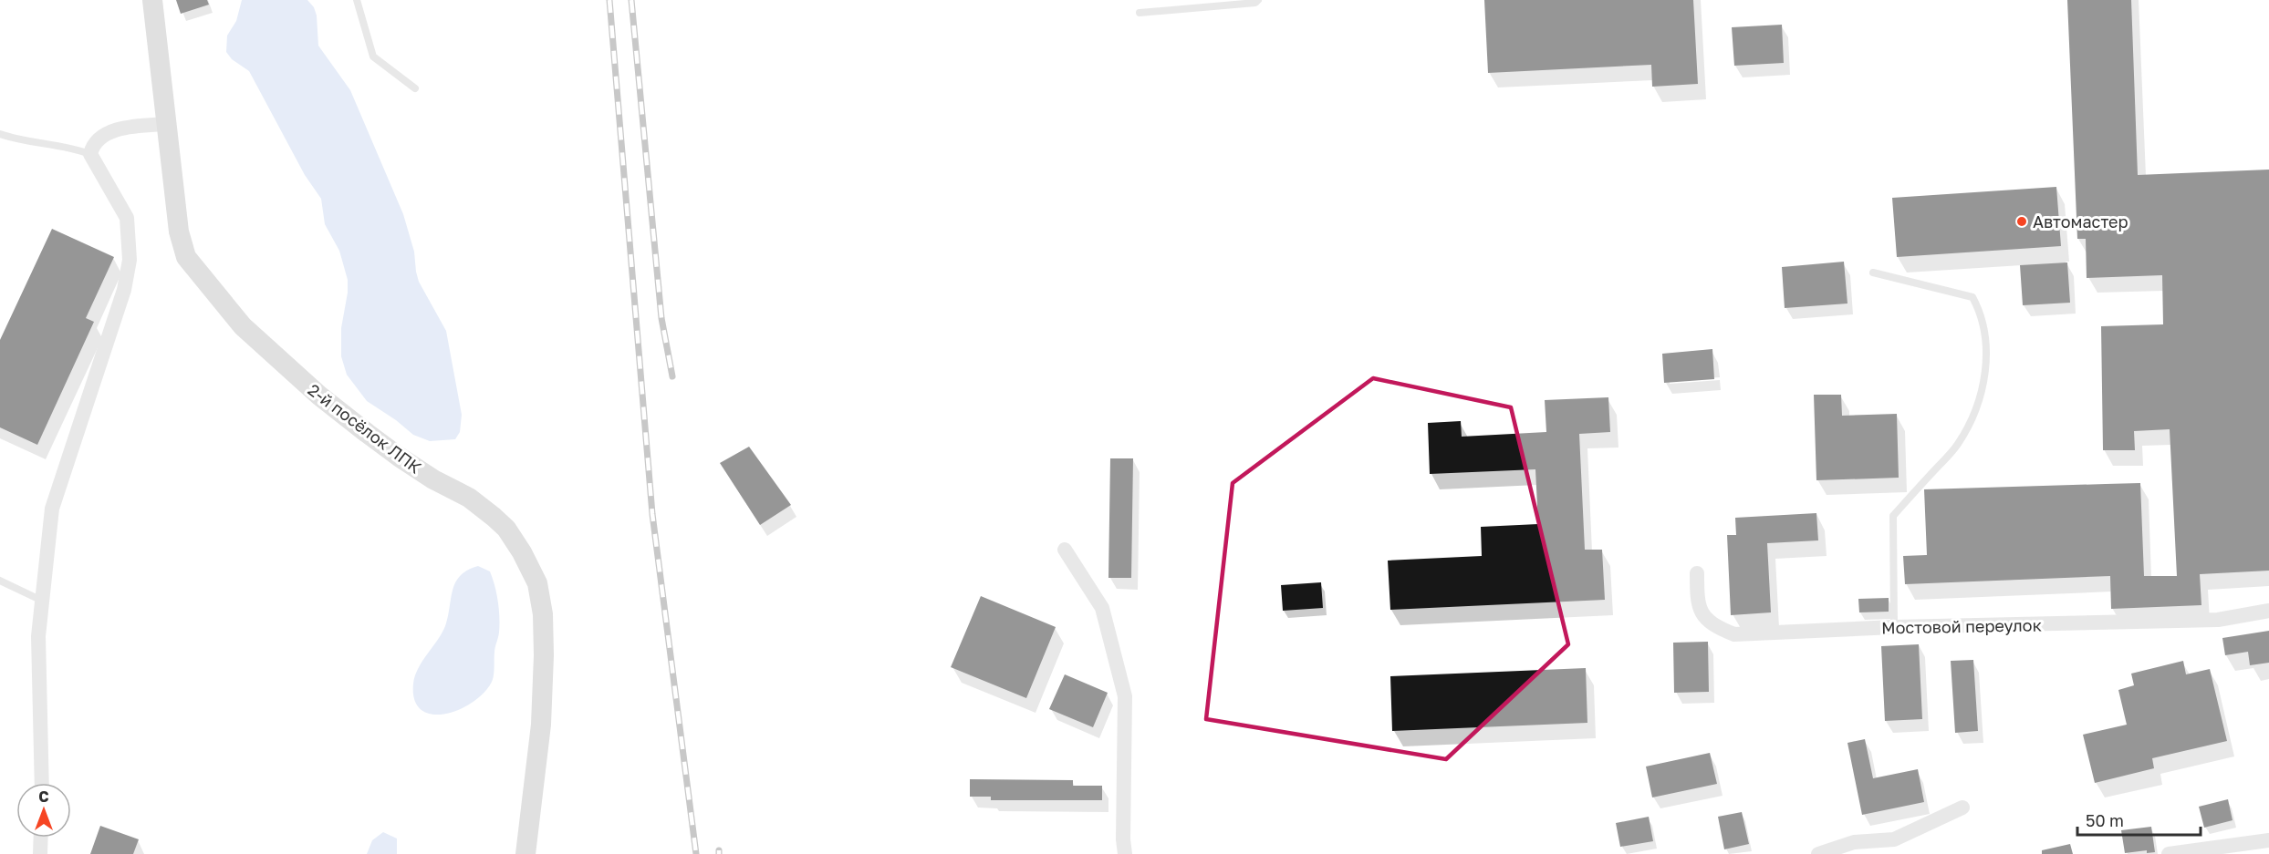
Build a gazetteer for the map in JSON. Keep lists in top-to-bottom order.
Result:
{
  "streets": {
    "street": ["2-й посёлок ЛПК", "Мостовой переулок"]
  },
  "places": ["Автомастер"],
  "scale_bar": "50 m",
  "north": "top"
}
